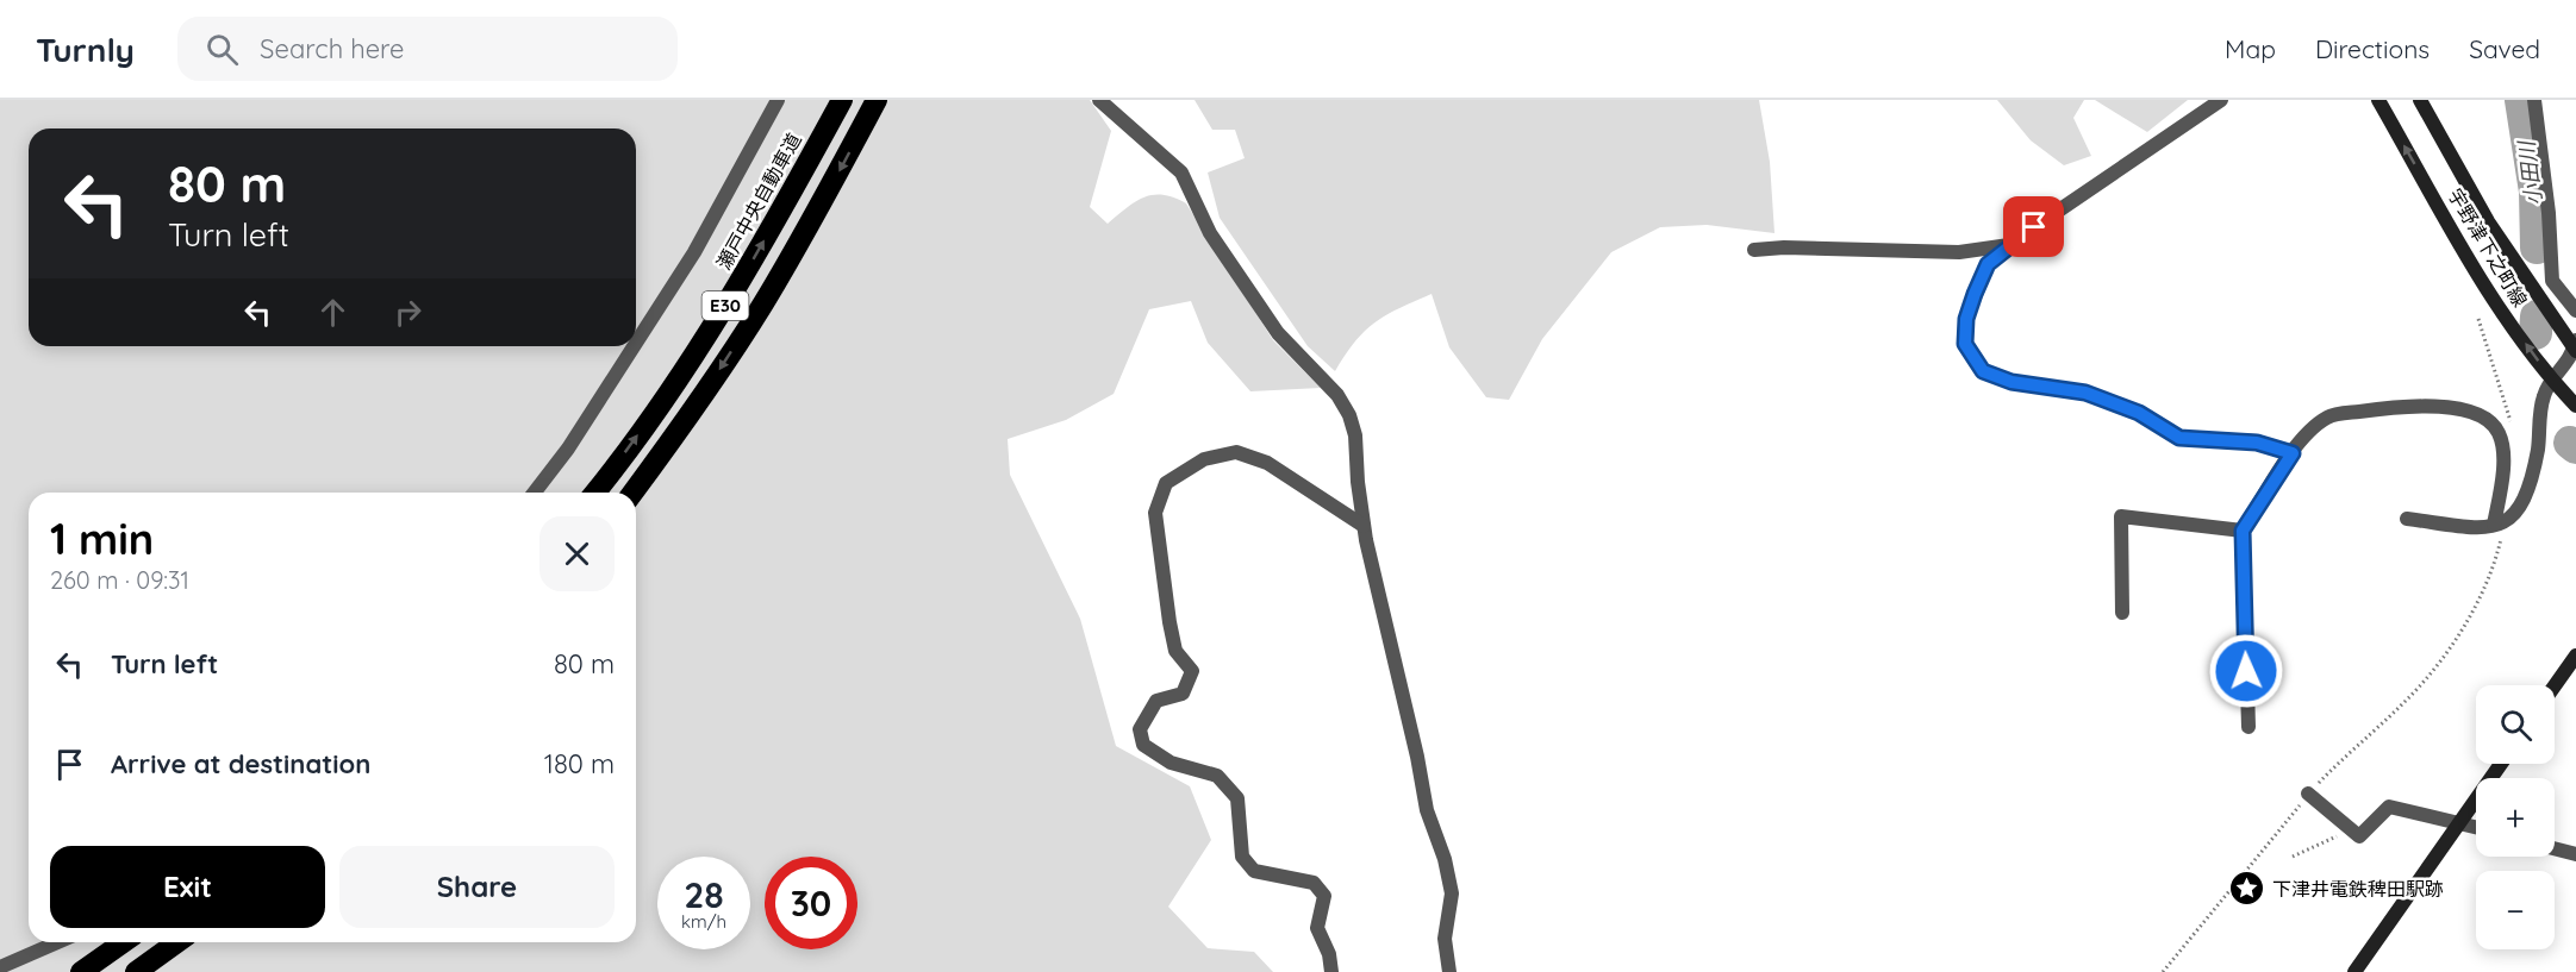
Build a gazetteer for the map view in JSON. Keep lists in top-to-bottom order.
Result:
{
  "streets": {
    "highway": ["瀬戸中央自動車道", "E30"],
    "main road": ["宇野津下之町線"]
  },
  "water": ["小田川"],
  "places": {
    "place": ["下津井電鉄稗田駅跡"]
  },
  "page": {
    "header": "Turnly",
    "search": "Search here",
    "nav": ["Map", "Directions", "Saved"],
    "turn": ["80 m", "Turn left"],
    "heading": ["1 min", "260 m · 09:31"],
    "list": [
      {
        "name": "Turn left",
        "value": "80 m"
      },
      {
        "name": "Arrive at destination",
        "value": "180 m"
      }
    ],
    "map_buttons": ["+", "−"],
    "buttons": ["Exit", "Share"],
    "speed": "28 km/h",
    "limit": "30"
  }
}
